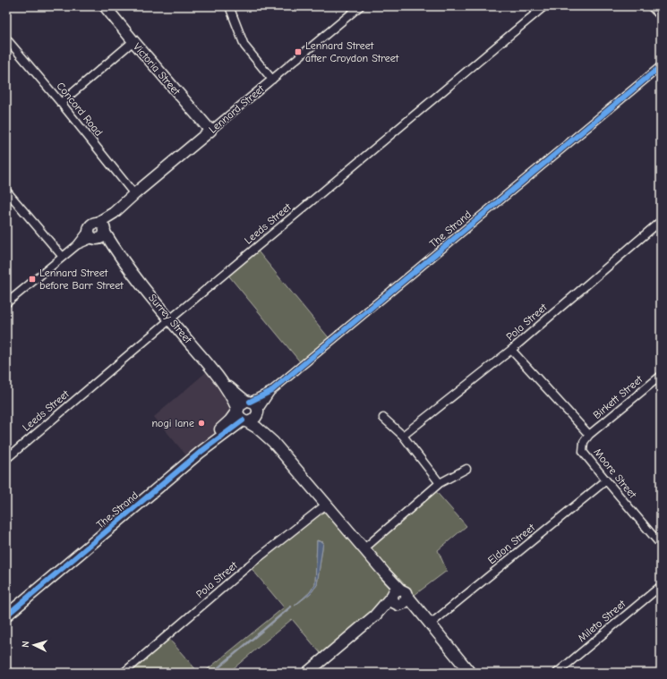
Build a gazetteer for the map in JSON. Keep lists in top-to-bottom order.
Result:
{
  "streets": {
    "street": [
      "Victoria Street",
      "Concord Road",
      "Lennard Street",
      "Leeds Street",
      "The Strand",
      "Surrey Street",
      "Pola Street",
      "Birkett Street",
      "Moore Street",
      "Eldon Street",
      "Mileto Street"
    ]
  },
  "crossings": [
    ["Victoria Street", "Lennard Street"],
    ["Concord Road", "Lennard Street"],
    ["Lennard Street", "Surrey Street"],
    ["Leeds Street", "Surrey Street"],
    ["The Strand", "Surrey Street"],
    ["Pola Street", "Moore Street"],
    ["Birkett Street", "Moore Street"],
    ["Moore Street", "Eldon Street"]
  ],
  "places": {
    "transit": ["Lennard Street after Croydon Street", "Lennard Street before Barr Street"],
    "other": ["nogi lane"]
  },
  "north": "left"
}
